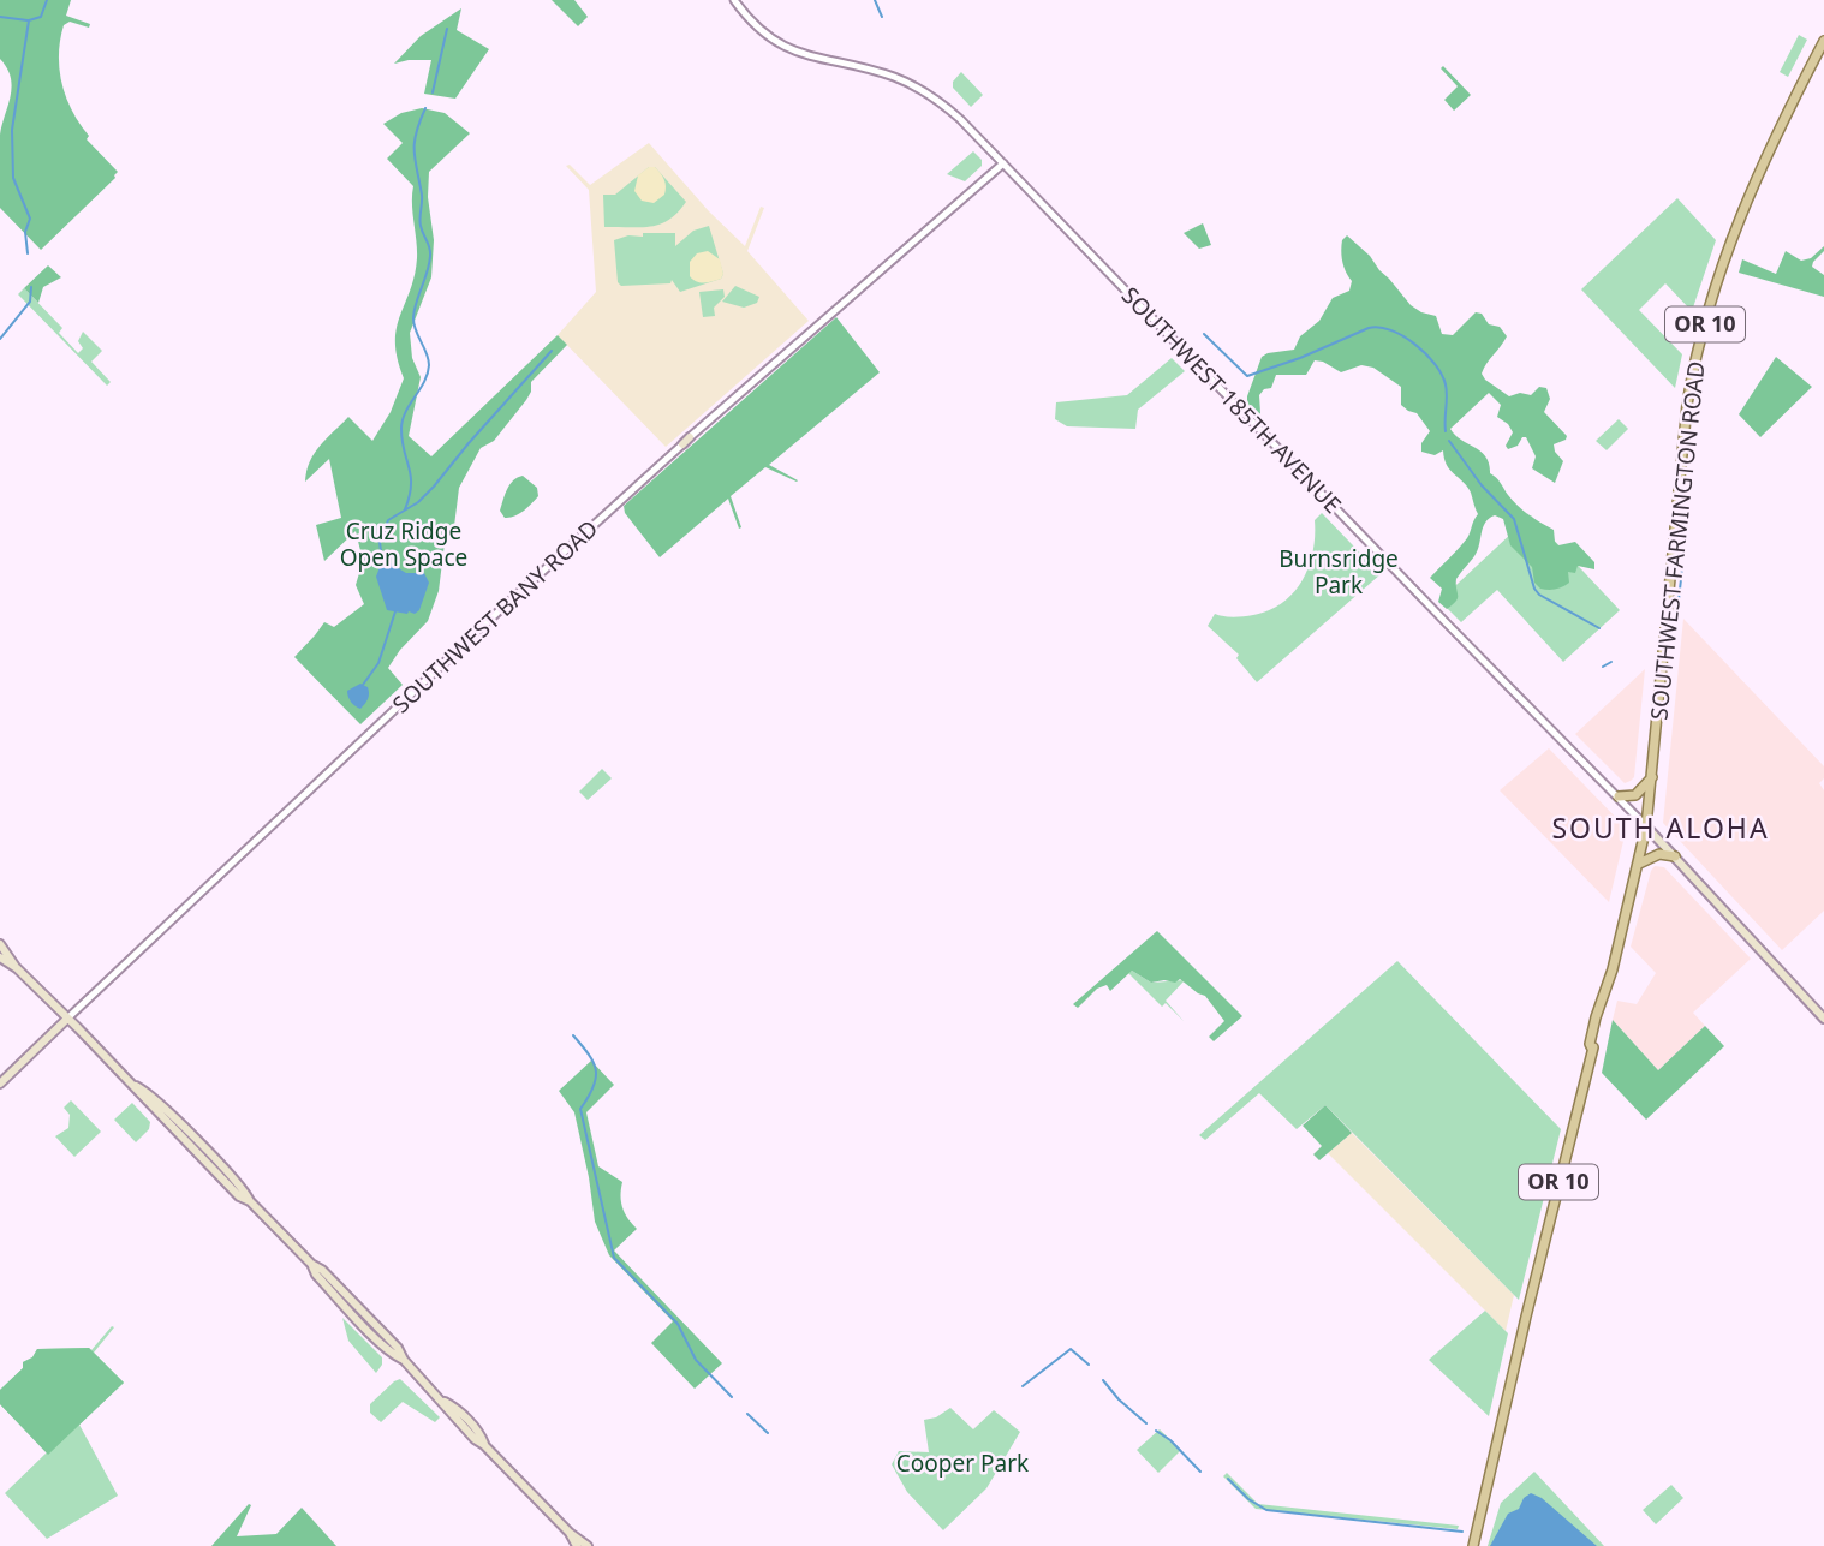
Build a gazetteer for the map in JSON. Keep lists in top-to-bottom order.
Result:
{
  "streets": {
    "main road": [
      "OR 10",
      "SOUTHWEST 185TH AVENUE",
      "SOUTHWEST FARMINGTON ROAD",
      "SOUTHWEST BANY ROAD"
    ]
  },
  "crossings": [
    ["SOUTHWEST 185TH AVENUE", "SOUTHWEST FARMINGTON ROAD"],
    ["SOUTHWEST 185TH AVENUE", "SOUTHWEST BANY ROAD"]
  ],
  "districts": ["SOUTH ALOHA"],
  "parks": ["Cruz Ridge Open Space", "Burnsridge Park", "Cooper Park"]
}
